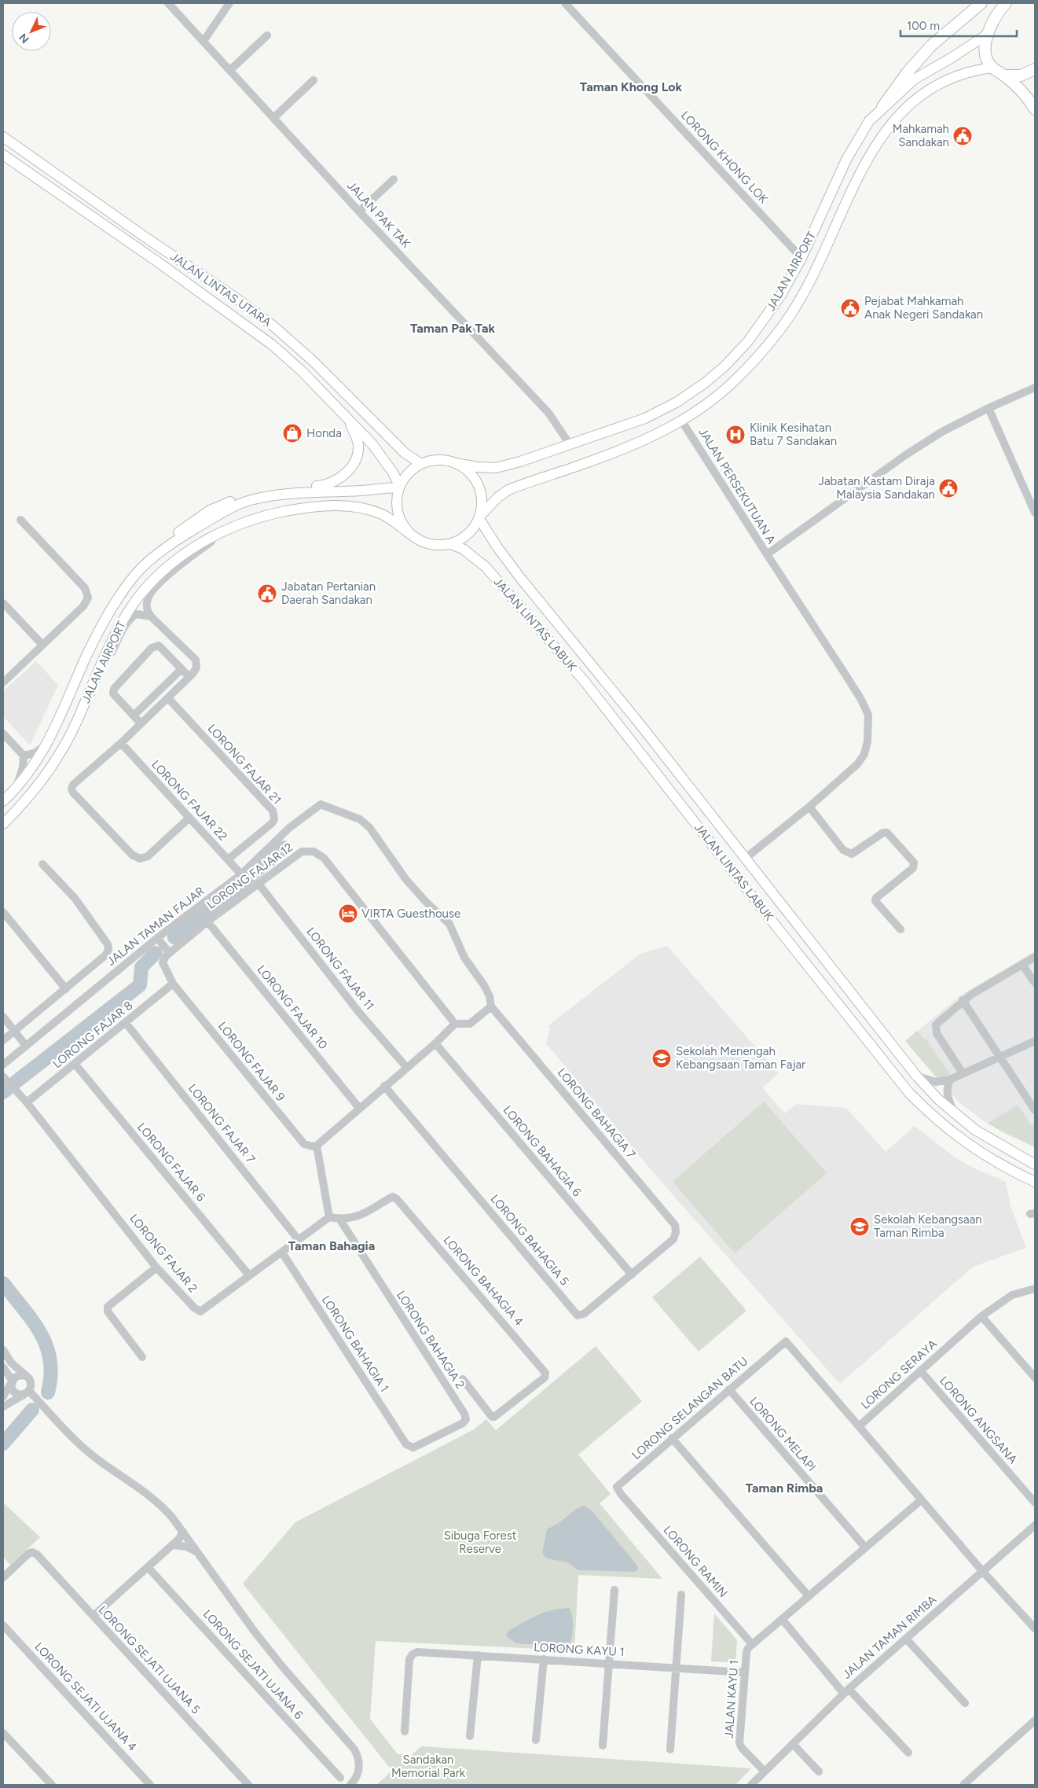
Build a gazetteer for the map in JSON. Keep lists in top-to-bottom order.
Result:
{
  "streets": {
    "main road": ["JALAN AIRPORT", "JALAN LINTAS UTARA", "JALAN LINTAS LABUK"],
    "street": [
      "LORONG KHONG LOK",
      "JALAN PAK TAK",
      "JALAN PERSEKUTUAN A",
      "LORONG FAJAR 21",
      "LORONG FAJAR 22",
      "LORONG FAJAR 12",
      "JALAN TAMAN FAJAR",
      "LORONG FAJAR 11",
      "LORONG FAJAR 10",
      "LORONG FAJAR 8",
      "LORONG FAJAR 9",
      "LORONG BAHAGIA 7",
      "LORONG FAJAR 7",
      "LORONG BAHAGIA 6",
      "LORONG FAJAR 6",
      "LORONG BAHAGIA 5",
      "LORONG FAJAR 2",
      "LORONG BAHAGIA 4",
      "LORONG BAHAGIA 2",
      "LORONG BAHAGIA 1",
      "LORONG SERAYA",
      "LORONG SELANGAN BATU",
      "LORONG ANGSANA",
      "LORONG MELAPI",
      "LORONG RAMIN",
      "JALAN TAMAN RIMBA",
      "LORONG KAYU 1",
      "LORONG SEJATI UJANA 5",
      "LORONG SEJATI UJANA 6",
      "LORONG SEJATI UJANA 4",
      "JALAN KAYU 1"
    ]
  },
  "crossings": [
    ["LORONG KHONG LOK", "JALAN AIRPORT"],
    ["JALAN PAK TAK", "JALAN AIRPORT"],
    ["JALAN AIRPORT", "JALAN LINTAS UTARA"],
    ["JALAN AIRPORT", "JALAN PERSEKUTUAN A"],
    ["JALAN AIRPORT", "JALAN LINTAS LABUK"],
    ["JALAN LINTAS UTARA", "JALAN LINTAS LABUK"],
    ["LORONG FAJAR 21", "LORONG FAJAR 22"],
    ["LORONG FAJAR 22", "JALAN TAMAN FAJAR"],
    ["LORONG FAJAR 12", "LORONG FAJAR 11"],
    ["LORONG FAJAR 12", "LORONG FAJAR 10"],
    ["JALAN TAMAN FAJAR", "LORONG BAHAGIA 7"],
    ["LORONG FAJAR 8", "LORONG FAJAR 9"],
    ["LORONG FAJAR 8", "LORONG FAJAR 7"],
    ["LORONG FAJAR 8", "LORONG FAJAR 6"],
    ["LORONG FAJAR 8", "LORONG FAJAR 2"],
    ["LORONG BAHAGIA 7", "LORONG BAHAGIA 5"],
    ["LORONG FAJAR 7", "LORONG FAJAR 2"],
    ["LORONG BAHAGIA 6", "LORONG BAHAGIA 5"],
    ["LORONG FAJAR 6", "LORONG FAJAR 2"],
    ["LORONG FAJAR 2", "LORONG BAHAGIA 1"],
    ["LORONG BAHAGIA 4", "LORONG BAHAGIA 2"],
    ["LORONG BAHAGIA 2", "LORONG BAHAGIA 1"],
    ["LORONG SERAYA", "LORONG SELANGAN BATU"],
    ["LORONG SERAYA", "LORONG ANGSANA"],
    ["LORONG SERAYA", "JALAN TAMAN RIMBA"],
    ["LORONG SELANGAN BATU", "LORONG MELAPI"],
    ["LORONG SELANGAN BATU", "LORONG RAMIN"],
    ["LORONG RAMIN", "JALAN KAYU 1"],
    ["JALAN TAMAN RIMBA", "JALAN KAYU 1"],
    ["LORONG KAYU 1", "JALAN KAYU 1"]
  ],
  "districts": [
    "Taman Khong Lok",
    "Taman Pak Tak",
    "Taman Bahagia",
    "Taman Rimba"
  ],
  "parks": ["Sibuga Forest Reserve", "Sandakan Memorial Park"],
  "places": {
    "public building": [
      "Mahkamah Sandakan",
      "Pejabat Mahkamah Anak Negeri Sandakan",
      "Jabatan Kastam Diraja Malaysia Sandakan",
      "Jabatan Pertanian Daerah Sandakan"
    ],
    "shop": ["Honda"],
    "hospital": ["Klinik Kesihatan Batu 7 Sandakan"],
    "hotel": ["VIRTA Guesthouse"],
    "school or university": ["Sekolah Menengah Kebangsaan Taman Fajar", "Sekolah Kebangsaan Taman Rimba"]
  },
  "scale_bar": "100 m",
  "north": "bottom left"
}
